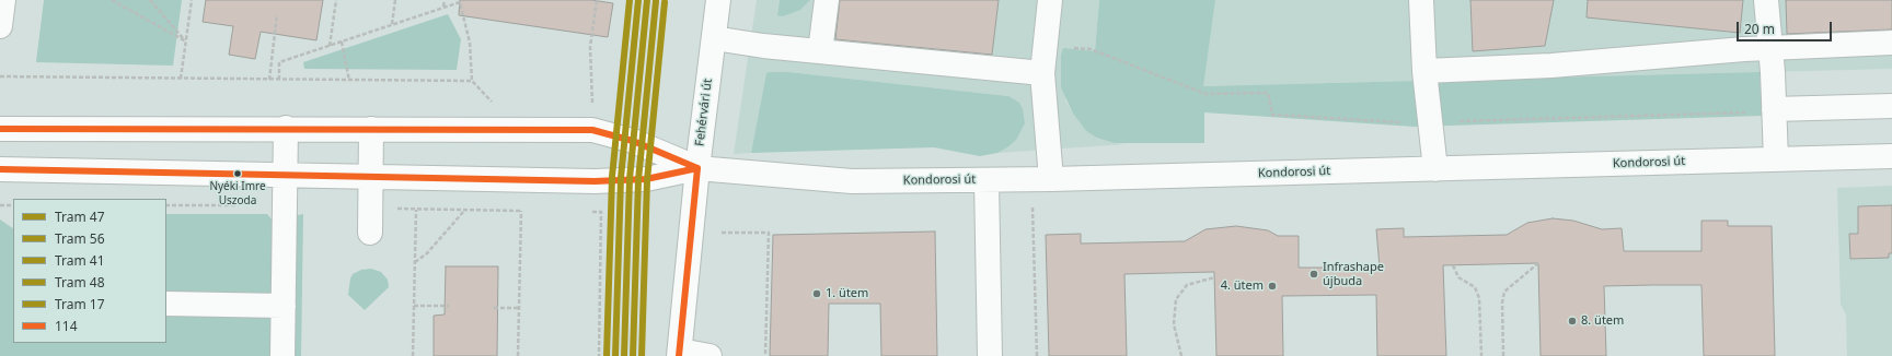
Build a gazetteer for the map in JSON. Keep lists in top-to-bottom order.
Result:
{
  "streets": {
    "street": ["Fehérvári út", "Kondorosi út"]
  },
  "crossings": [
    ["Fehérvári út", "Kondorosi út"]
  ],
  "places": [
    "Nyéki Imre Uszoda",
    "Infrashape újbuda",
    "4. ütem",
    "1. ütem",
    "8. ütem"
  ],
  "lines": [
    "tram line 47",
    "tram line 41",
    "tram line 17",
    "tram line 56",
    "tram line 48",
    "transit line 114"
  ],
  "legend": [
    "Tram 47",
    "Tram 56",
    "Tram 41",
    "Tram 48",
    "Tram 17",
    "114"
  ],
  "scale_bar": "20 m"
}
